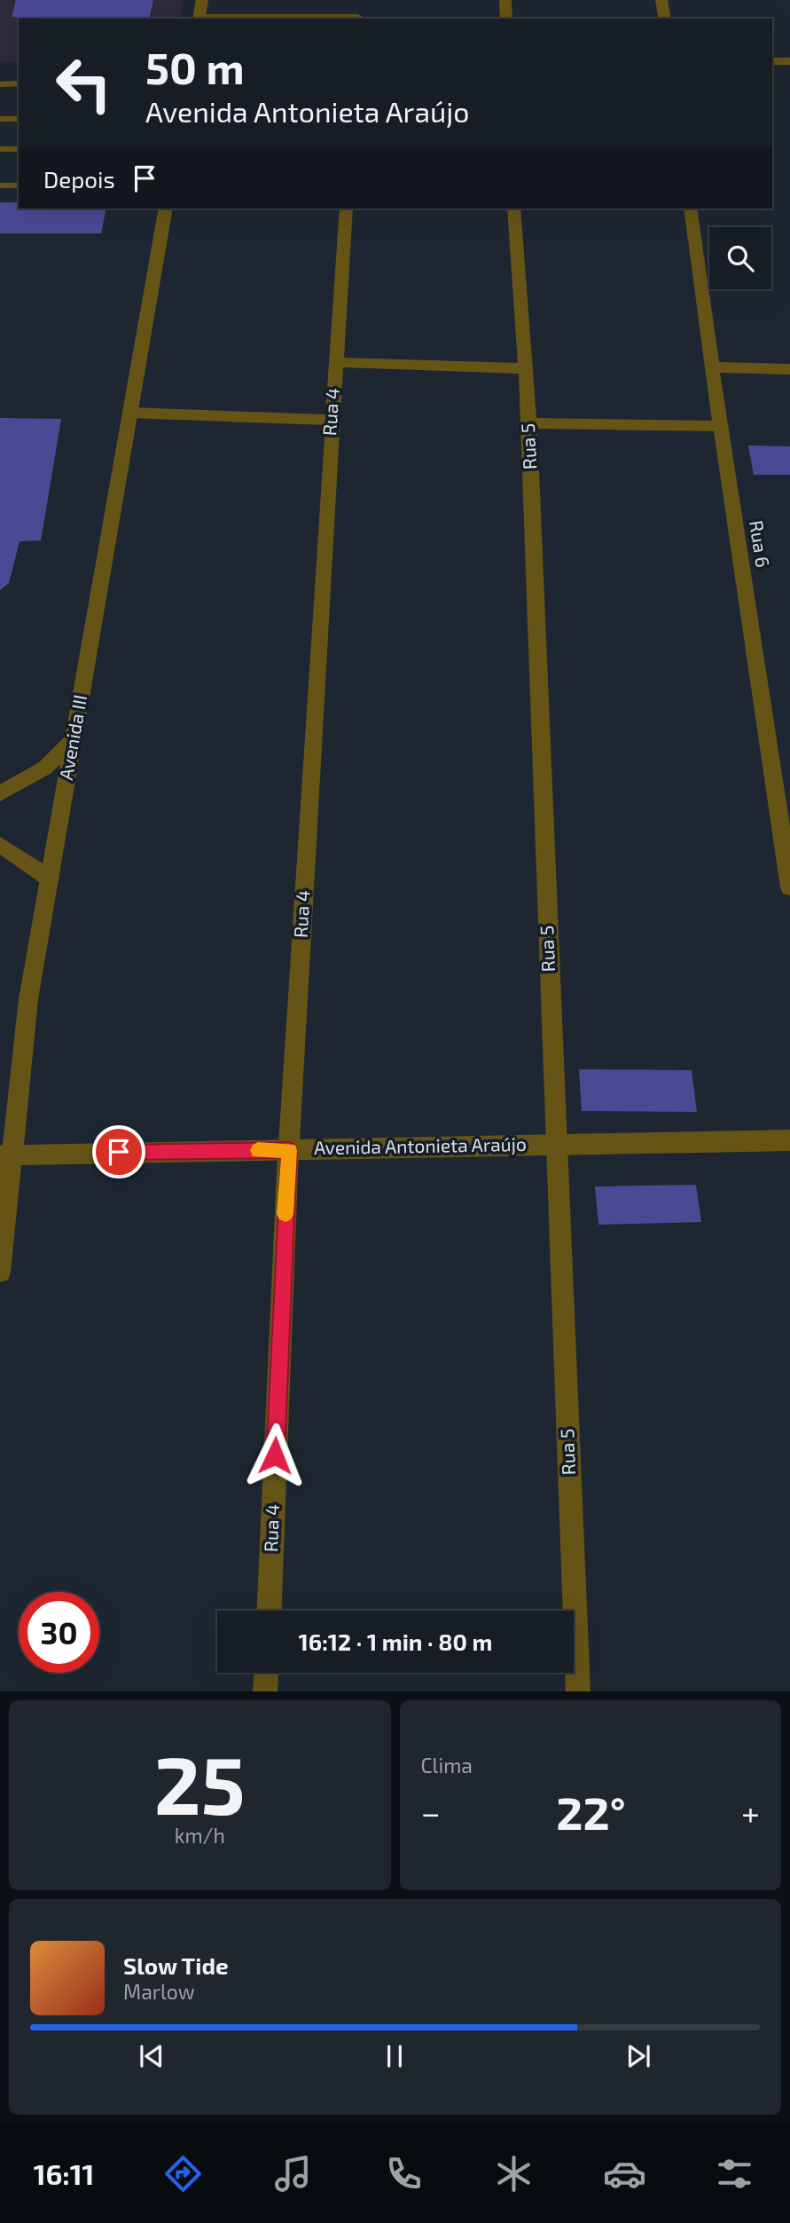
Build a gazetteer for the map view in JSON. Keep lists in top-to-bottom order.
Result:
{
  "streets": {
    "street": [
      "Rua 4",
      "Rua 5",
      "Rua 6",
      "Avenida III",
      "Avenida Antonieta Araújo"
    ]
  },
  "crossings": [
    ["Rua 4", "Avenida Antonieta Araújo"],
    ["Rua 5", "Avenida Antonieta Araújo"],
    ["Avenida III", "Avenida Antonieta Araújo"]
  ],
  "page": {
    "turn": ["50 m", "Avenida Antonieta Araújo"],
    "then": "Depois",
    "limit": "30",
    "trip": "16:12 · 1 min · 80 m",
    "tile": [
      ["25", "km/h"],
      "Clima"
    ],
    "heat": ["−", "22°", "+"],
    "song": ["Slow Tide", "Marlow"],
    "tabs": "16:11"
  }
}
